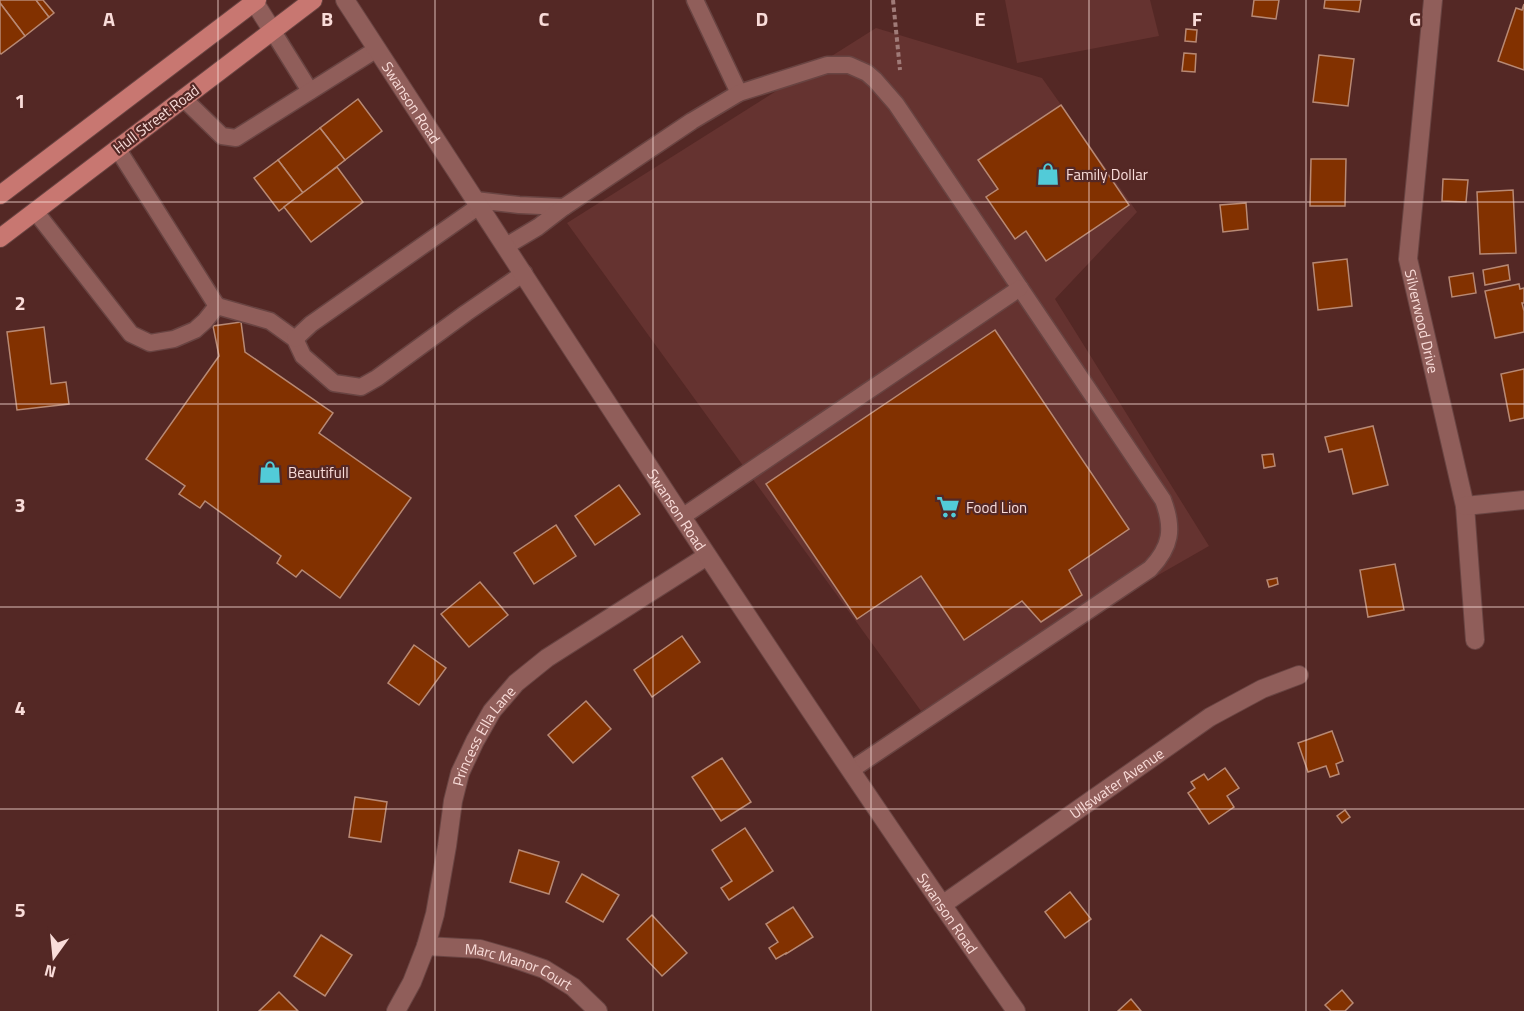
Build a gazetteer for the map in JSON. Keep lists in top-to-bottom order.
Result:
{
  "streets": {
    "main road": ["Hull Street Road"],
    "street": [
      "Swanson Road",
      "Silverwood Drive",
      "Princess Ella Lane",
      "Ullswater Avenue",
      "Marc Manor Court"
    ]
  },
  "crossings": [
    ["Swanson Road", "Princess Ella Lane"],
    ["Swanson Road", "Ullswater Avenue"],
    ["Princess Ella Lane", "Marc Manor Court"]
  ],
  "places": {
    "shop": ["Family Dollar", "Beautifull"],
    "supermarket": ["Food Lion"]
  },
  "north": "bottom",
  "grid": {
    "columns": [
      "A",
      "B",
      "C",
      "D",
      "E",
      "F",
      "G"
    ],
    "rows": [
      "1",
      "2",
      "3",
      "4",
      "5"
    ]
  }
}
